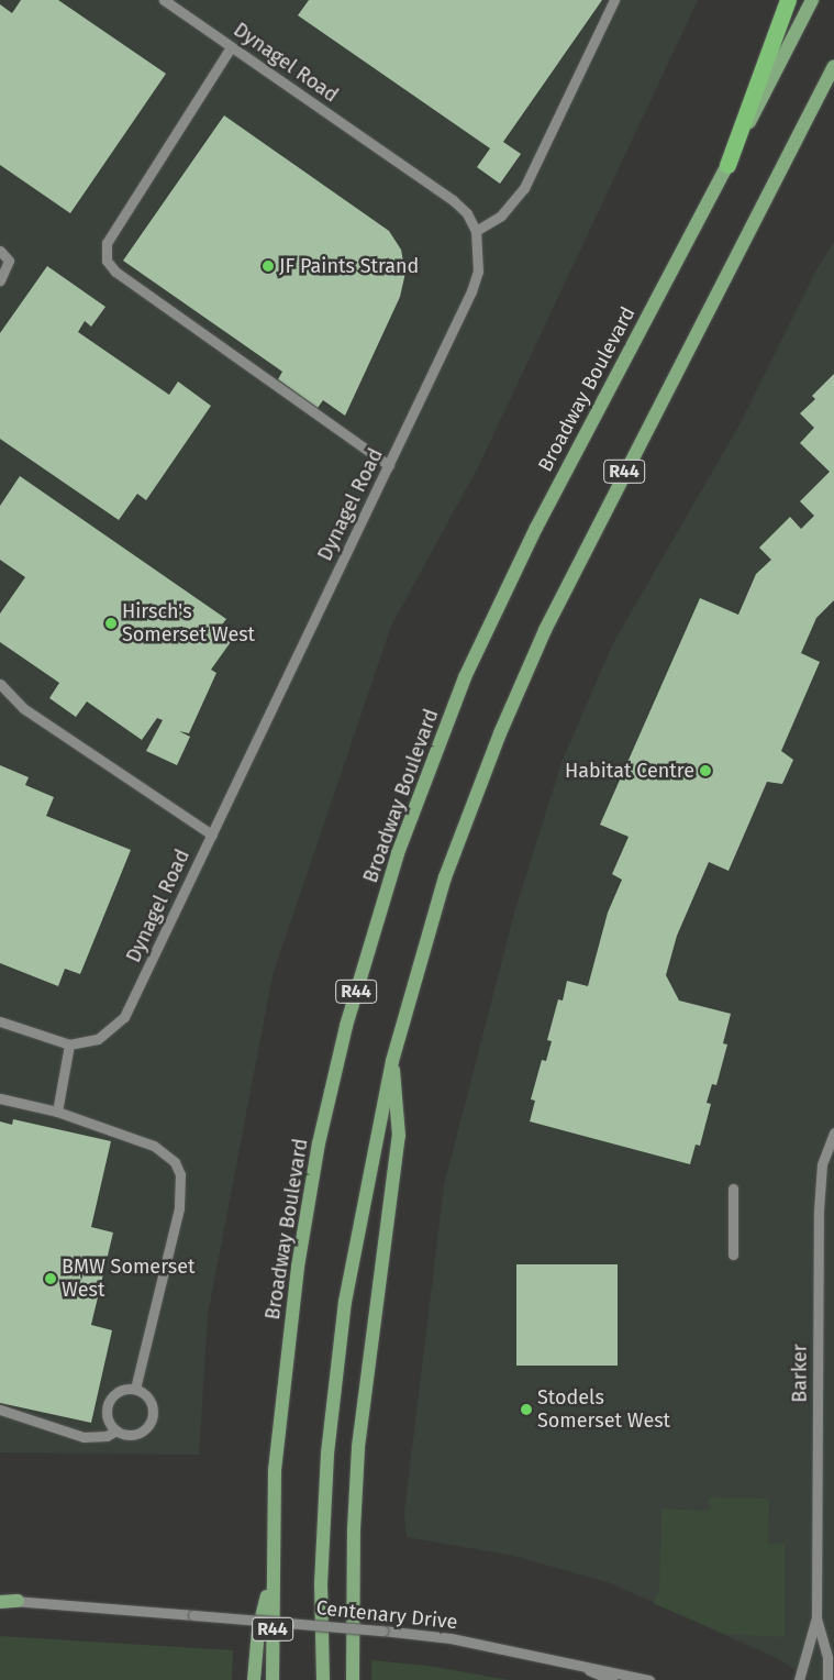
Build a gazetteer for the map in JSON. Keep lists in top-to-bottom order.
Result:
{
  "streets": {
    "main road": ["Broadway Boulevard", "R44"],
    "street": ["Dynagel Road", "Barker", "Centenary Drive"]
  },
  "places": [
    "JF Paints Strand",
    "Hirsch's Somerset West",
    "Habitat Centre",
    "BMW Somerset West",
    "Stodels Somerset West"
  ]
}
